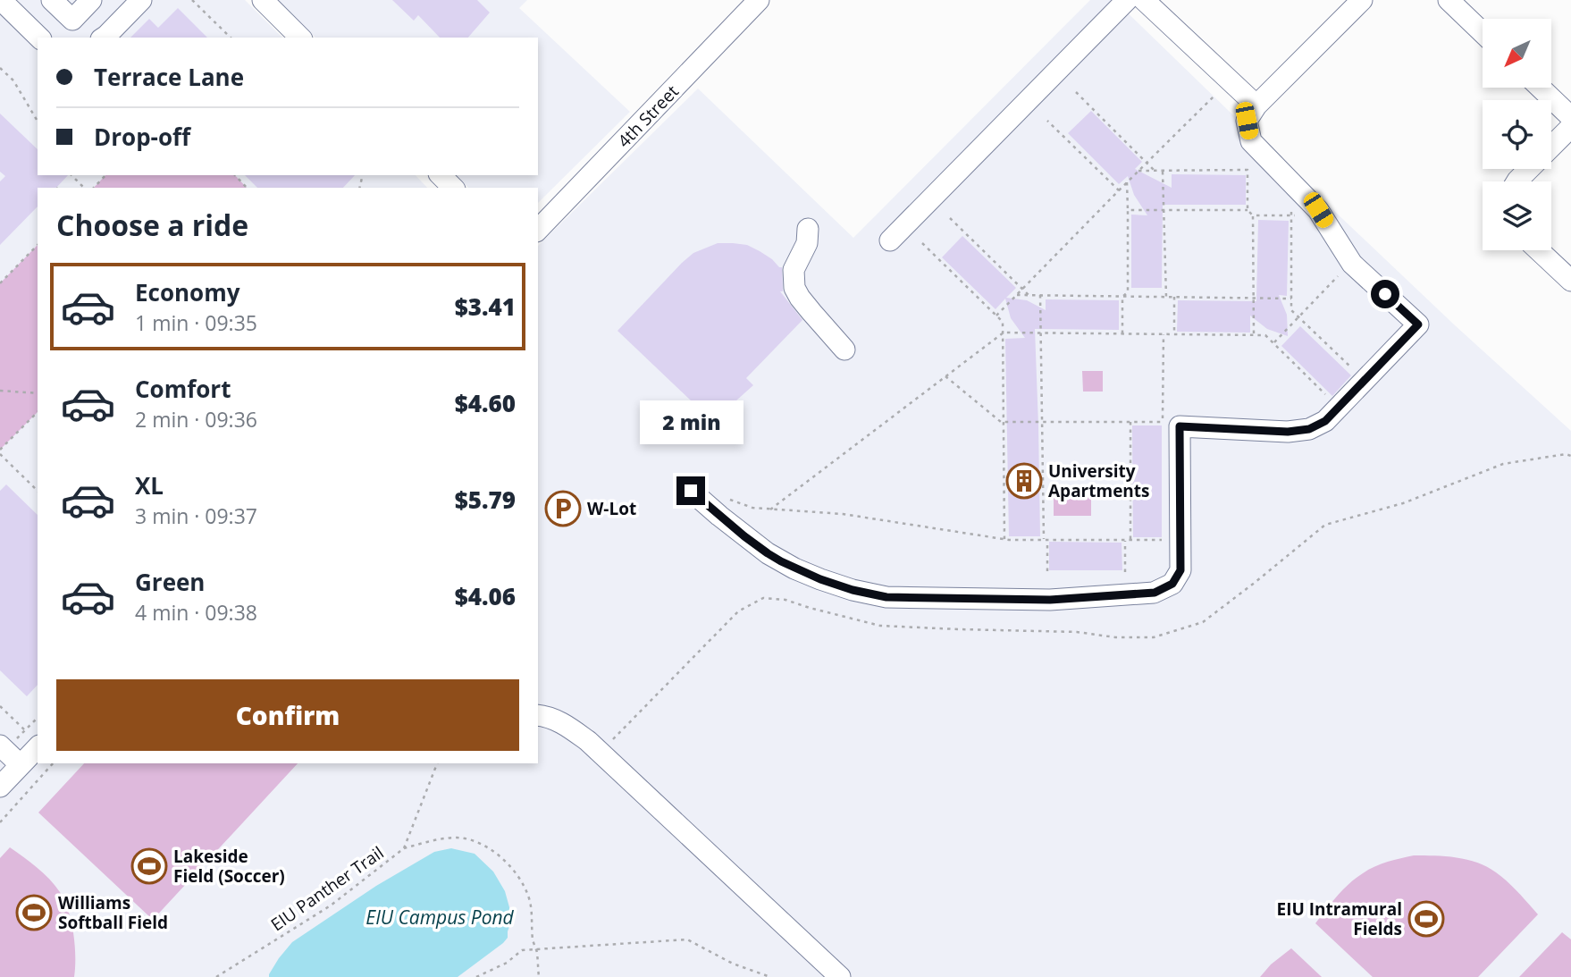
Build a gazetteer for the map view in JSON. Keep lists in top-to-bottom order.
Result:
{
  "streets": {
    "street": ["4th Street"],
    "path": ["EIU Panther Trail"]
  },
  "water": ["EIU Campus Pond"],
  "places": {
    "building": ["University Apartments"],
    "parking": ["W-Lot"],
    "sports": ["Lakeside Field (Soccer)", "Williams Softball Field", "EIU Intramural Fields"]
  },
  "north": "bottom left",
  "page": {
    "banner": ["Terrace Lane", "Drop-off"],
    "heading": "Choose a ride",
    "list": [
      {
        "name": "Economy",
        "note": "1 min · 09:35",
        "value": "$3.41"
      },
      {
        "name": "Comfort",
        "note": "2 min · 09:36",
        "value": "$4.60"
      },
      {
        "name": "XL",
        "note": "3 min · 09:37",
        "value": "$5.79"
      },
      {
        "name": "Green",
        "note": "4 min · 09:38",
        "value": "$4.06"
      }
    ],
    "bubble": "2 min",
    "buttons": "Confirm"
  }
}
